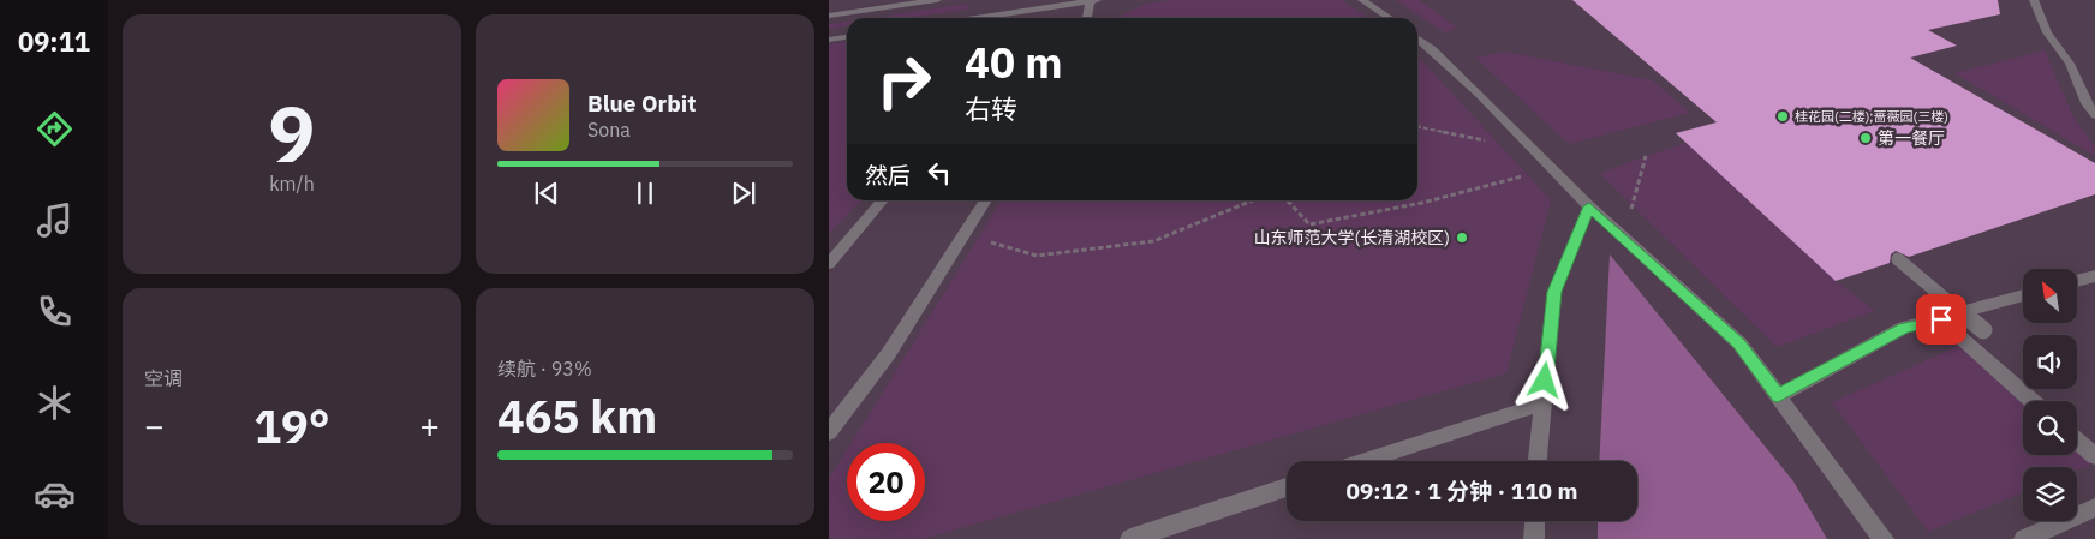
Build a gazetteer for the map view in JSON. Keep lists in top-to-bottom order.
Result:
{
  "places": ["桂花园(二楼);蔷薇园(三楼)", "第一餐厅", "山东师范大学(长清湖校区)"],
  "north": "top left",
  "page": {
    "tabs": "09:11",
    "tile": [
      ["9", "km/h"],
      "空调",
      ["续航 · 93%", "465 km"]
    ],
    "turn": ["40 m", "右转"],
    "song": ["Blue Orbit", "Sona"],
    "then": "然后",
    "heat": ["−", "19°", "+"],
    "limit": "20",
    "trip": "09:12 · 1 分钟 · 110 m"
  }
}
